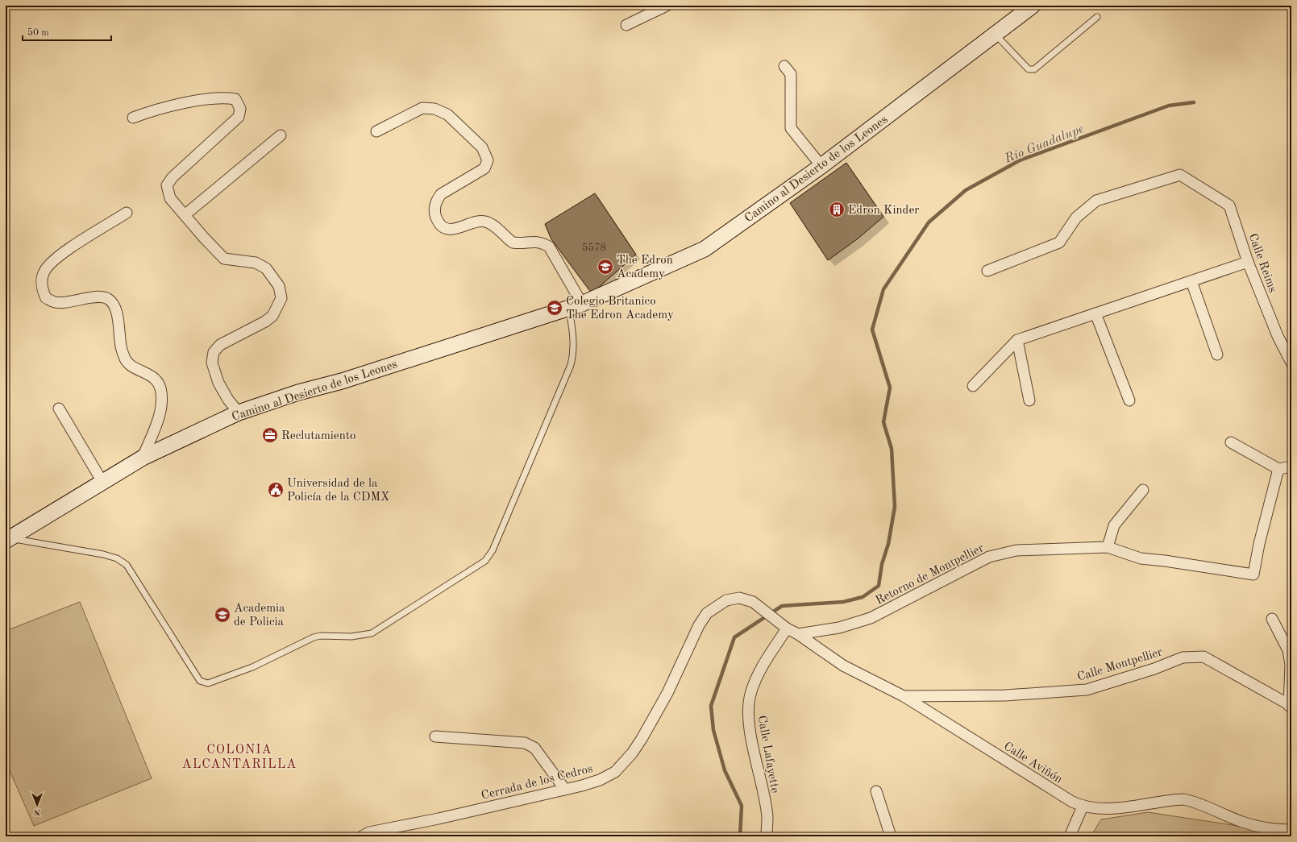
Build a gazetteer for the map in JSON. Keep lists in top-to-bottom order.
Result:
{
  "streets": {
    "main road": ["Camino al Desierto de los Leones"],
    "street": [
      "Calle Reims",
      "Retorno de Montpellier",
      "Calle Montpellier",
      "Calle Lafayette",
      "Calle Aviñón",
      "Cerrada de los Cedros"
    ]
  },
  "crossings": [
    ["Retorno de Montpellier", "Calle Aviñón"],
    ["Calle Montpellier", "Calle Aviñón"],
    ["Calle Lafayette", "Calle Aviñón"],
    ["Calle Lafayette", "Cerrada de los Cedros"],
    ["Calle Aviñón", "Cerrada de los Cedros"]
  ],
  "districts": ["COLONIA ALCANTARILLA"],
  "water": ["Río Guadalupe"],
  "places": {
    "building": ["Edron Kinder"],
    "school or university": ["The Edron Academy", "Colegio Britanico The Edron Academy", "Academia de Policia"],
    "office": ["Reclutamiento"],
    "public building": ["Universidad de la Policía de la CDMX"]
  },
  "house_numbers": ["5578"],
  "scale_bar": "50 m",
  "north": "bottom"
}
